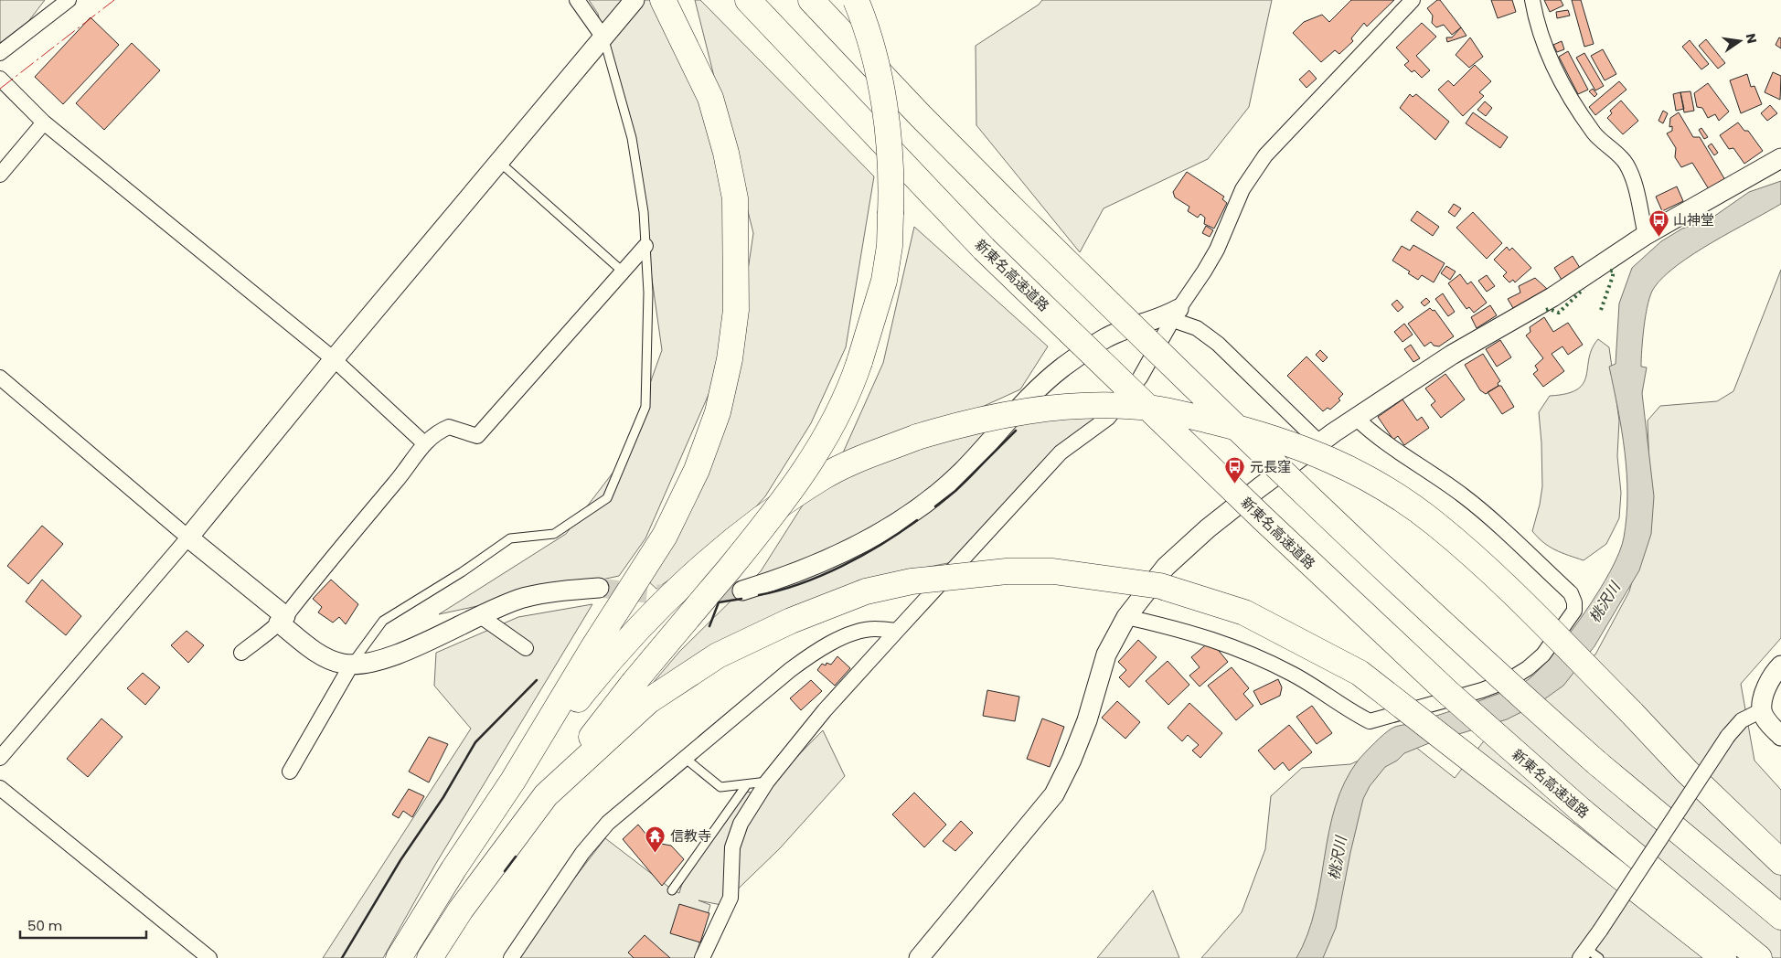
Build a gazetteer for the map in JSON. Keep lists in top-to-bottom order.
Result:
{
  "streets": {
    "highway": ["新東名高速道路"]
  },
  "water": ["桃沢川"],
  "places": {
    "bus stop": ["山神堂", "元長窪"],
    "temple": ["信教寺"]
  },
  "scale_bar": "50 m",
  "north": "right"
}
